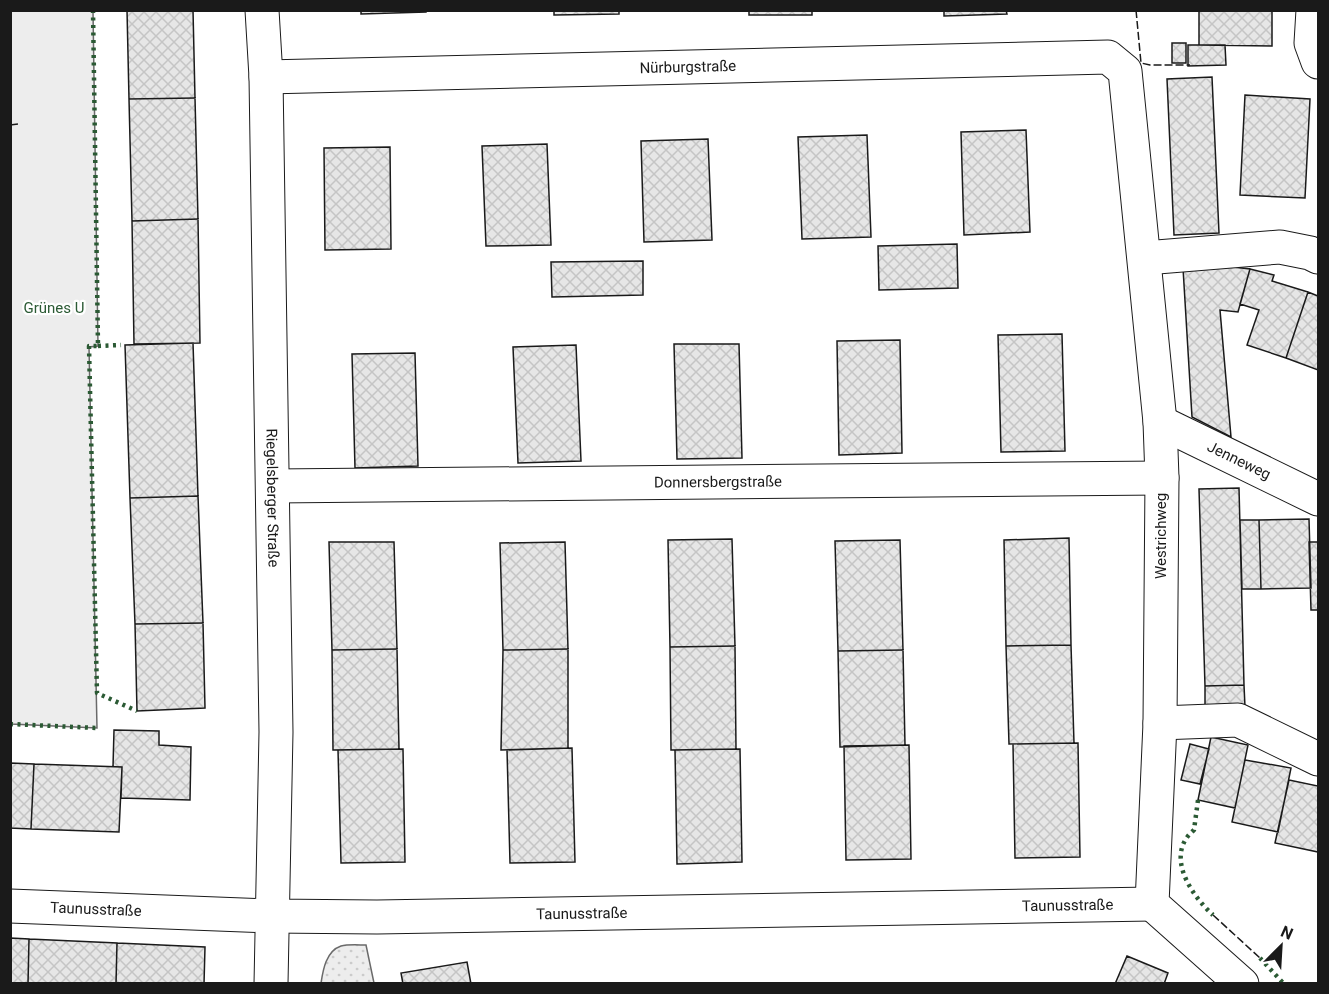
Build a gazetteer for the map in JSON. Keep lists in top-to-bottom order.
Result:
{
  "streets": {
    "street": [
      "Nürburgstraße",
      "Jenneweg",
      "Donnersbergstraße",
      "Riegelsberger Straße",
      "Westrichweg",
      "Taunusstraße"
    ]
  },
  "crossings": [
    ["Nürburgstraße", "Riegelsberger Straße"],
    ["Nürburgstraße", "Westrichweg"],
    ["Jenneweg", "Westrichweg"],
    ["Donnersbergstraße", "Riegelsberger Straße"],
    ["Donnersbergstraße", "Westrichweg"],
    ["Riegelsberger Straße", "Taunusstraße"],
    ["Westrichweg", "Taunusstraße"]
  ],
  "parks": ["Grünes U"],
  "north": "top right"
}
